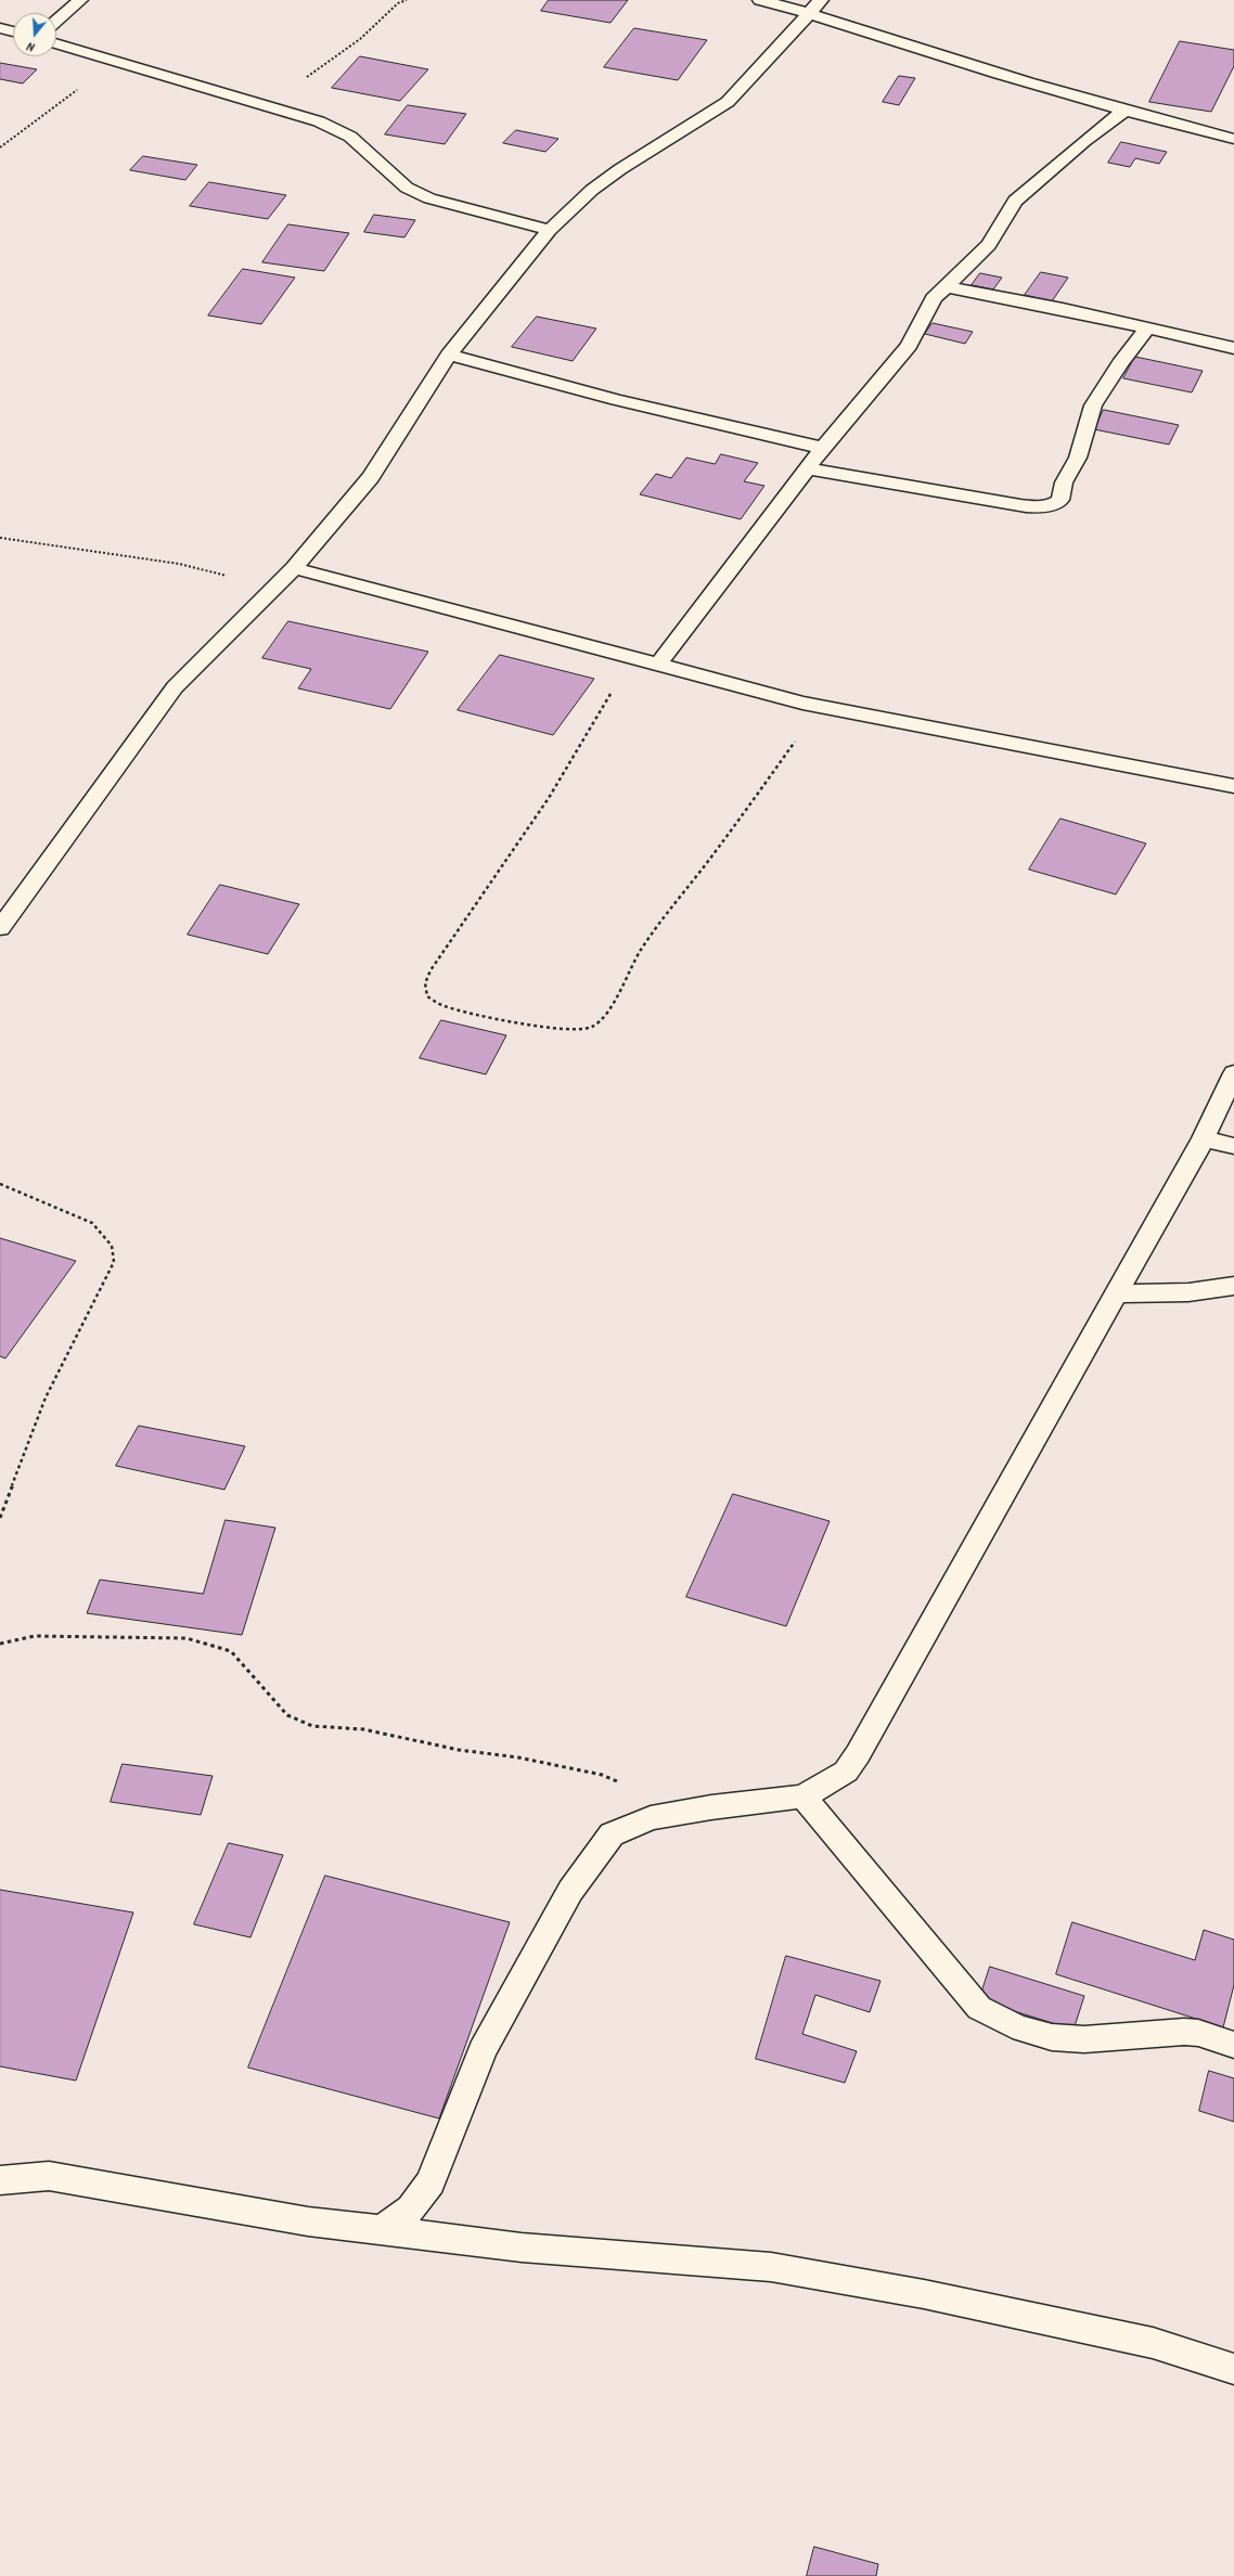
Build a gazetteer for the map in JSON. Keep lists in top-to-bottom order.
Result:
{
  "north": "bottom"
}
